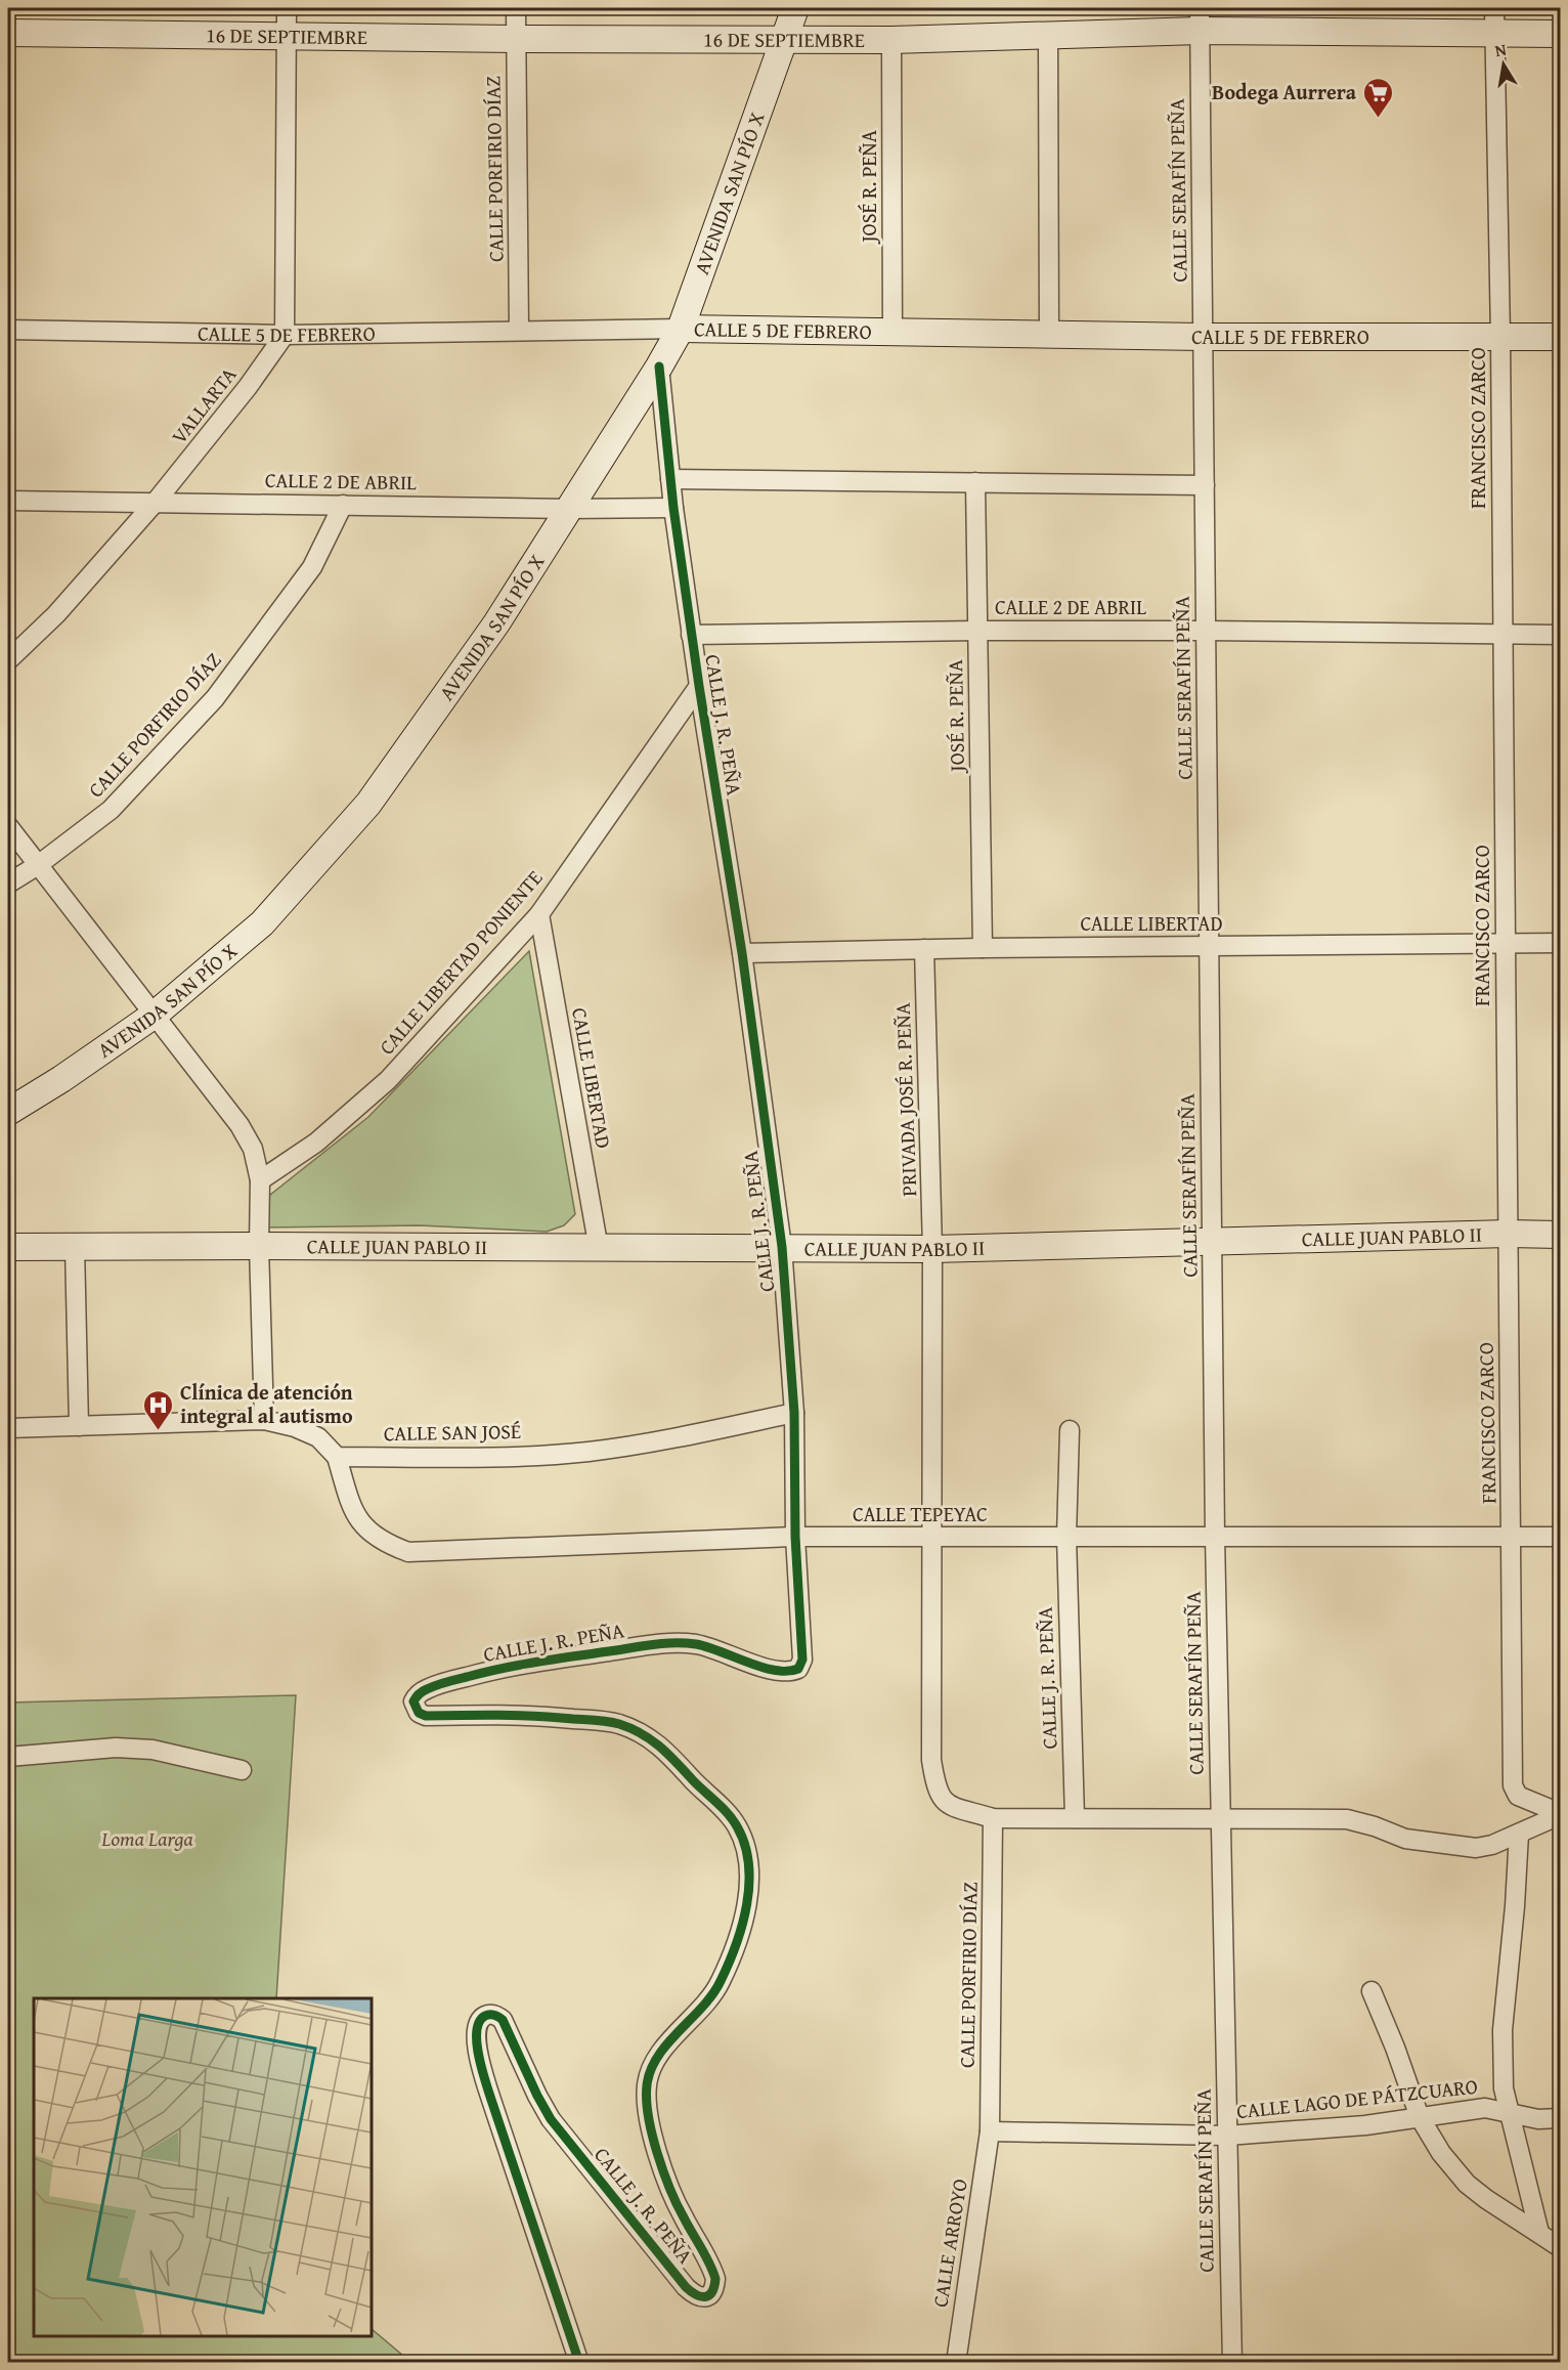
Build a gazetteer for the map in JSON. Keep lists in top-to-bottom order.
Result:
{
  "streets": {
    "street": [
      "16 DE SEPTIEMBRE",
      "CALLE PORFIRIO DÍAZ",
      "JOSÉ R. PEÑA",
      "CALLE SERAFÍN PEÑA",
      "AVENIDA SAN PÍO X",
      "CALLE 5 DE FEBRERO",
      "VALLARTA",
      "FRANCISCO ZARCO",
      "CALLE 2 DE ABRIL",
      "CALLE J. R. PEÑA",
      "CALLE LIBERTAD",
      "CALLE LIBERTAD PONIENTE",
      "PRIVADA JOSÉ R. PEÑA",
      "CALLE JUAN PABLO II",
      "CALLE SAN JOSÉ",
      "CALLE TEPEYAC",
      "CALLE LAGO DE PÁTZCUARO",
      "CALLE ARROYO"
    ]
  },
  "crossings": [
    ["16 DE SEPTIEMBRE", "CALLE PORFIRIO DÍAZ"],
    ["16 DE SEPTIEMBRE", "JOSÉ R. PEÑA"],
    ["16 DE SEPTIEMBRE", "CALLE SERAFÍN PEÑA"],
    ["16 DE SEPTIEMBRE", "AVENIDA SAN PÍO X"],
    ["16 DE SEPTIEMBRE", "FRANCISCO ZARCO"],
    ["CALLE PORFIRIO DÍAZ", "CALLE 5 DE FEBRERO"],
    ["CALLE PORFIRIO DÍAZ", "CALLE 2 DE ABRIL"],
    ["CALLE PORFIRIO DÍAZ", "PRIVADA JOSÉ R. PEÑA"],
    ["CALLE PORFIRIO DÍAZ", "CALLE LAGO DE PÁTZCUARO"],
    ["CALLE PORFIRIO DÍAZ", "CALLE ARROYO"],
    ["JOSÉ R. PEÑA", "CALLE 5 DE FEBRERO"],
    ["JOSÉ R. PEÑA", "CALLE 2 DE ABRIL"],
    ["JOSÉ R. PEÑA", "CALLE LIBERTAD"],
    ["CALLE SERAFÍN PEÑA", "CALLE 5 DE FEBRERO"],
    ["CALLE SERAFÍN PEÑA", "CALLE 2 DE ABRIL"],
    ["CALLE SERAFÍN PEÑA", "CALLE LIBERTAD"],
    ["CALLE SERAFÍN PEÑA", "CALLE JUAN PABLO II"],
    ["CALLE SERAFÍN PEÑA", "CALLE TEPEYAC"],
    ["CALLE SERAFÍN PEÑA", "CALLE LAGO DE PÁTZCUARO"],
    ["AVENIDA SAN PÍO X", "CALLE 5 DE FEBRERO"],
    ["AVENIDA SAN PÍO X", "CALLE 2 DE ABRIL"],
    ["AVENIDA SAN PÍO X", "CALLE J. R. PEÑA"],
    ["CALLE 5 DE FEBRERO", "VALLARTA"],
    ["CALLE 5 DE FEBRERO", "FRANCISCO ZARCO"],
    ["VALLARTA", "CALLE 2 DE ABRIL"],
    ["FRANCISCO ZARCO", "CALLE 2 DE ABRIL"],
    ["FRANCISCO ZARCO", "CALLE LIBERTAD"],
    ["FRANCISCO ZARCO", "CALLE JUAN PABLO II"],
    ["FRANCISCO ZARCO", "CALLE TEPEYAC"],
    ["CALLE 2 DE ABRIL", "CALLE J. R. PEÑA"],
    ["CALLE J. R. PEÑA", "CALLE LIBERTAD"],
    ["CALLE J. R. PEÑA", "CALLE LIBERTAD PONIENTE"],
    ["CALLE J. R. PEÑA", "CALLE JUAN PABLO II"],
    ["CALLE J. R. PEÑA", "CALLE SAN JOSÉ"],
    ["CALLE J. R. PEÑA", "CALLE TEPEYAC"],
    ["CALLE LIBERTAD", "CALLE LIBERTAD PONIENTE"],
    ["CALLE LIBERTAD", "PRIVADA JOSÉ R. PEÑA"],
    ["CALLE LIBERTAD", "CALLE JUAN PABLO II"],
    ["PRIVADA JOSÉ R. PEÑA", "CALLE JUAN PABLO II"],
    ["PRIVADA JOSÉ R. PEÑA", "CALLE TEPEYAC"],
    ["CALLE SAN JOSÉ", "CALLE TEPEYAC"],
    ["CALLE LAGO DE PÁTZCUARO", "CALLE ARROYO"]
  ],
  "parks": ["Loma Larga"],
  "places": {
    "supermarket": ["Bodega Aurrera"],
    "hospital": ["Clínica de atención integral al autismo"]
  },
  "north": "top"
}
